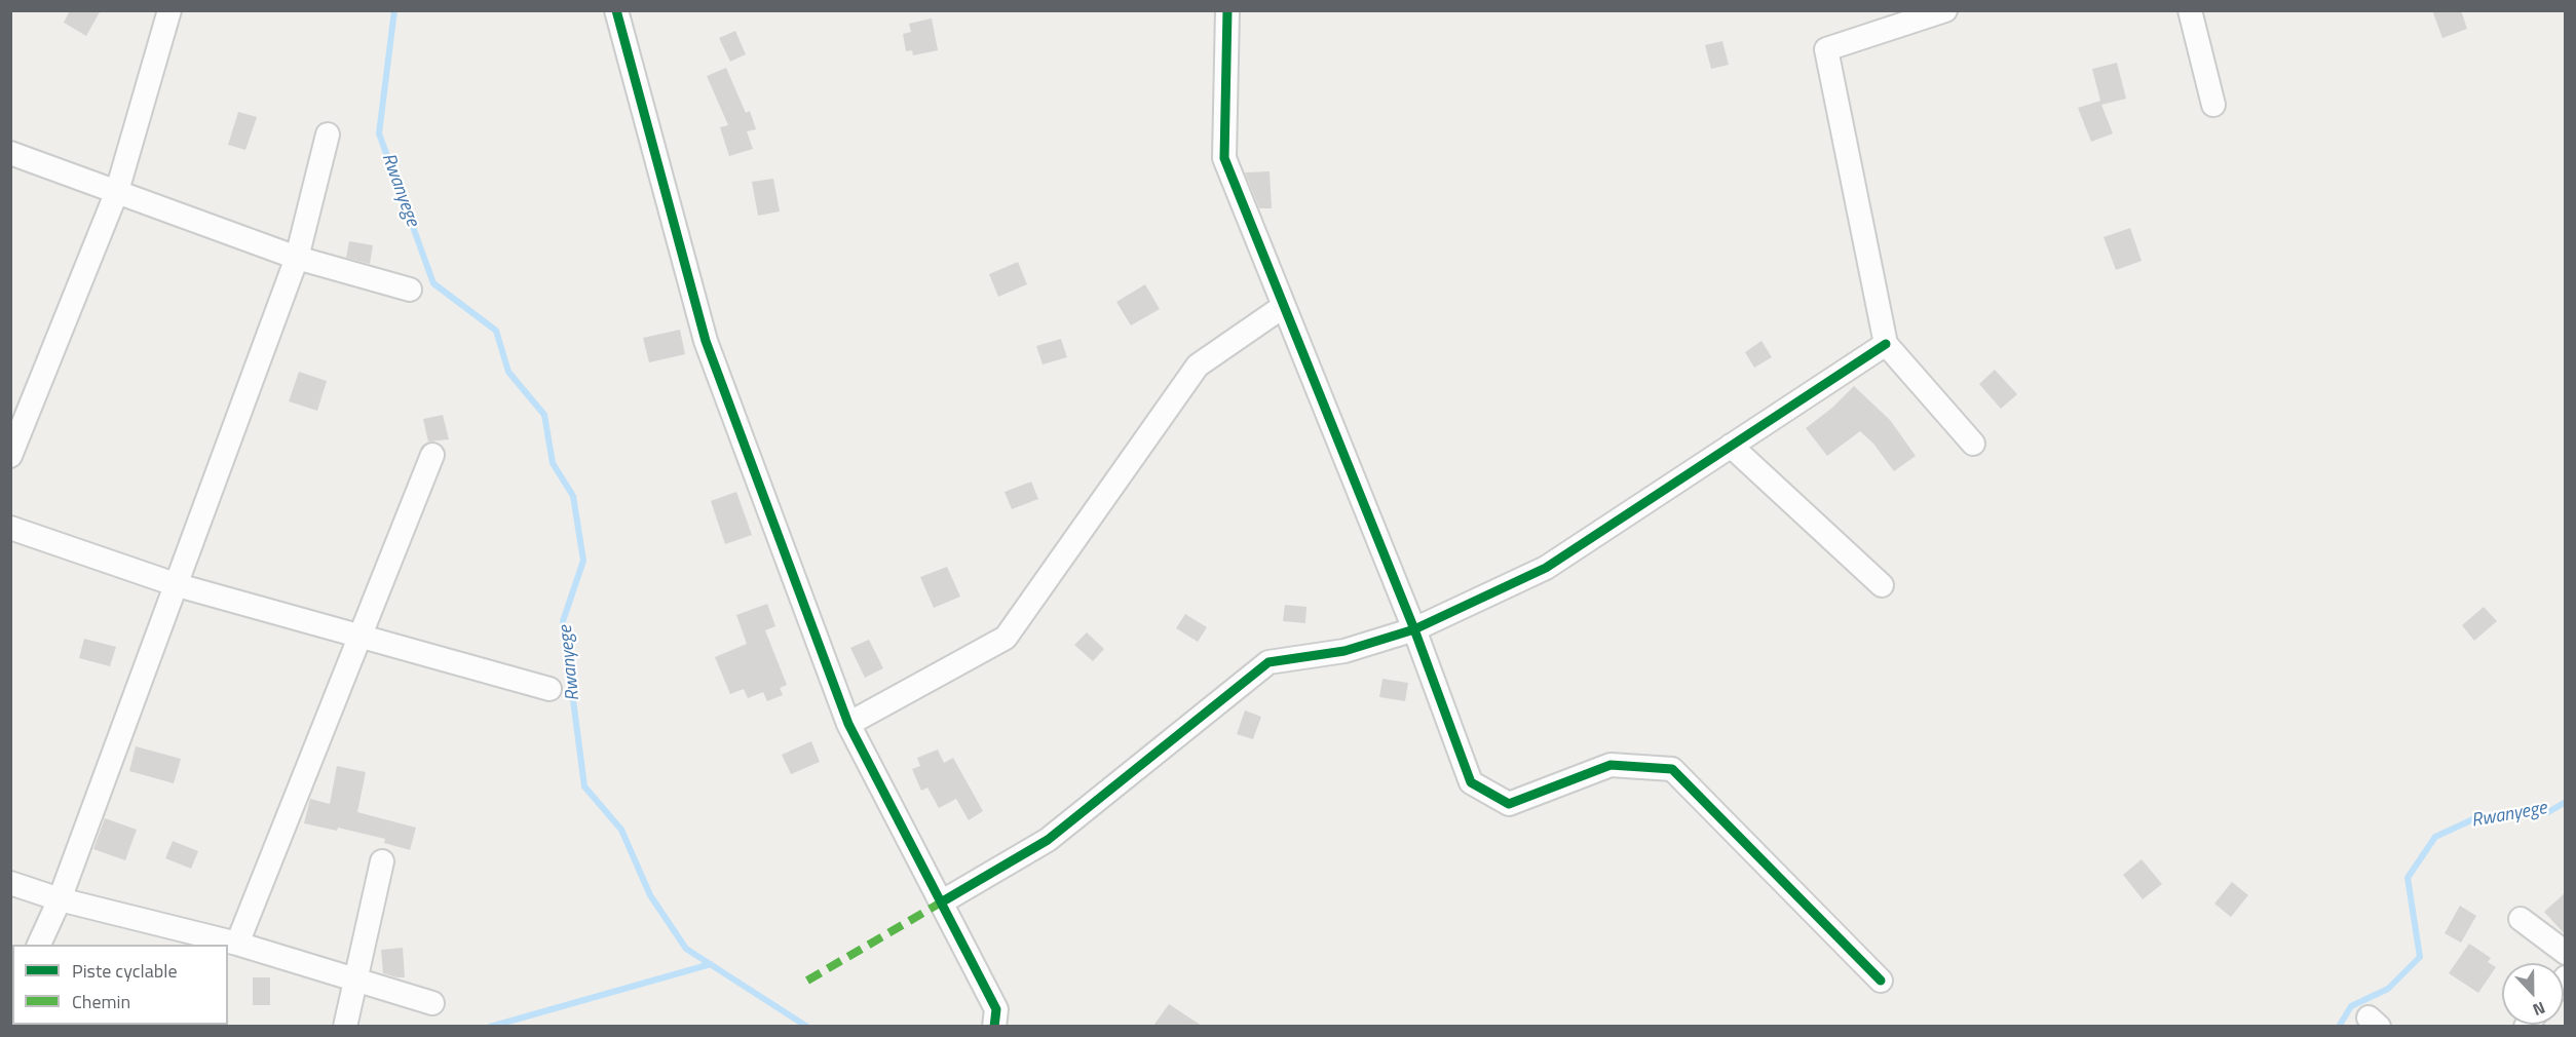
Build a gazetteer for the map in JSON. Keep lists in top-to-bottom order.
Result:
{
  "water": ["Rwanyege"],
  "legend": ["Piste cyclable", "Chemin"],
  "north": "bottom"
}
